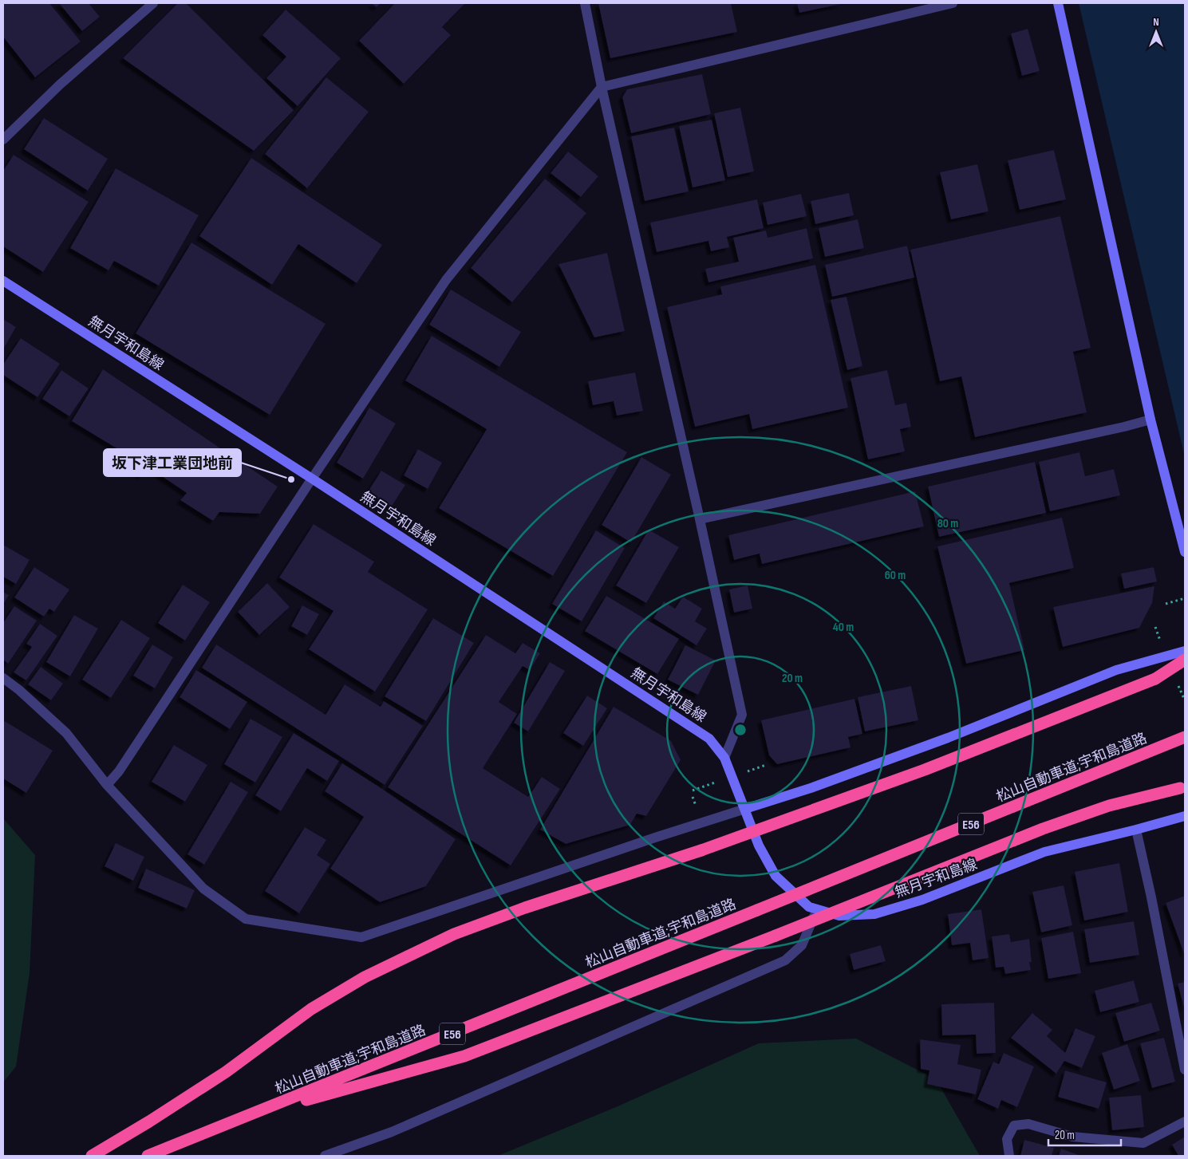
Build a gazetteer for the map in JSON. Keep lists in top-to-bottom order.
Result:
{
  "streets": {
    "highway": ["松山自動車道;宇和島道路", "E56"],
    "main road": ["無月宇和島線"]
  },
  "places": ["坂下津工業団地前"],
  "scale_bar": "20 m",
  "north": "top",
  "rings": [
    "80 m",
    "60 m",
    "40 m",
    "20 m"
  ]
}
